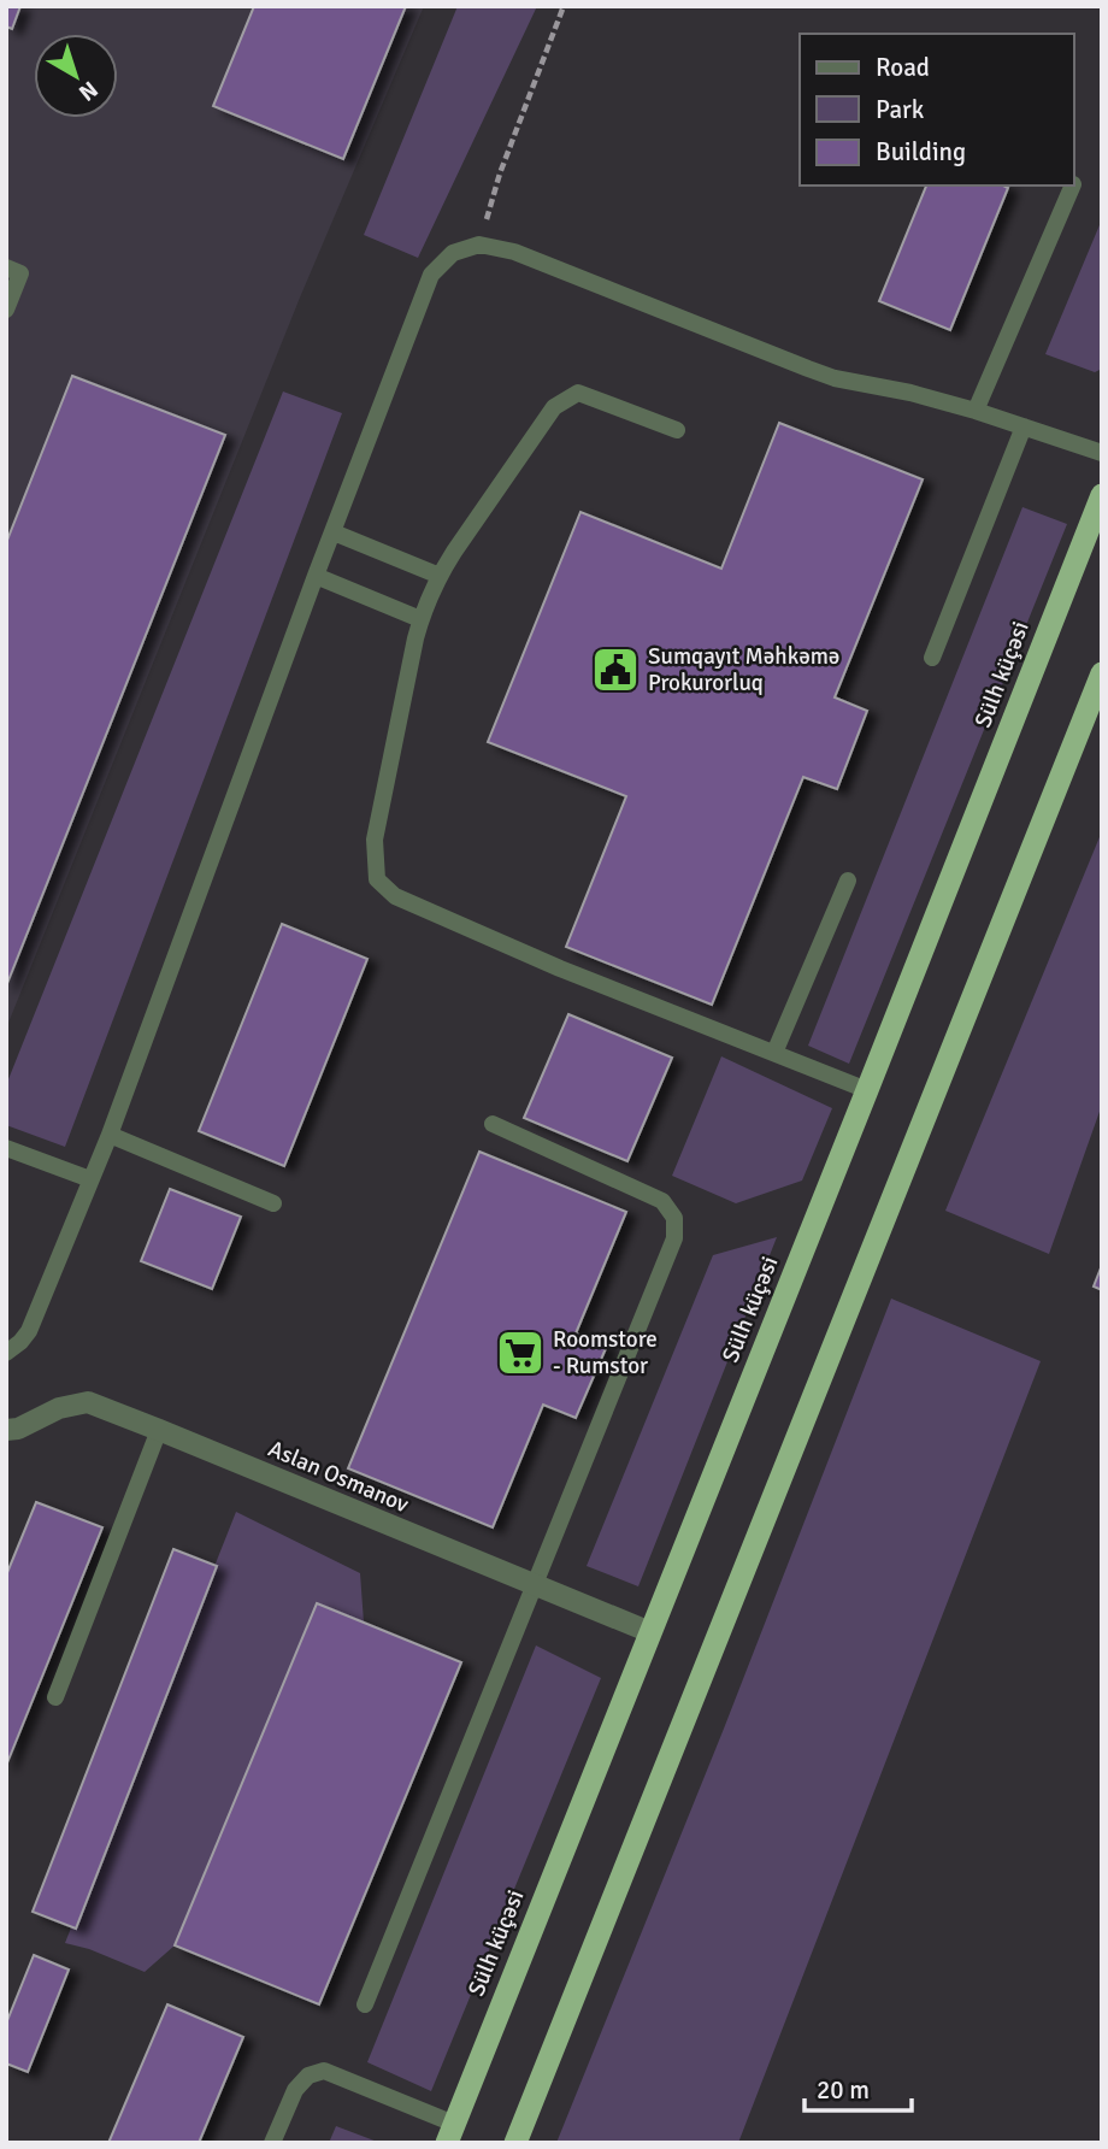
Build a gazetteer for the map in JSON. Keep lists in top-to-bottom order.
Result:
{
  "streets": {
    "highway": ["Sülh küçəsi"],
    "street": ["Aslan Osmanov"]
  },
  "crossings": [
    ["Sülh küçəsi", "Aslan Osmanov"]
  ],
  "places": {
    "public building": ["Sumqayıt Məhkəmə Prokurorluq"],
    "supermarket": ["Roomstore - Rumstor"]
  },
  "legend": ["Road", "Park", "Building"],
  "scale_bar": "20 m",
  "north": "bottom right"
}
